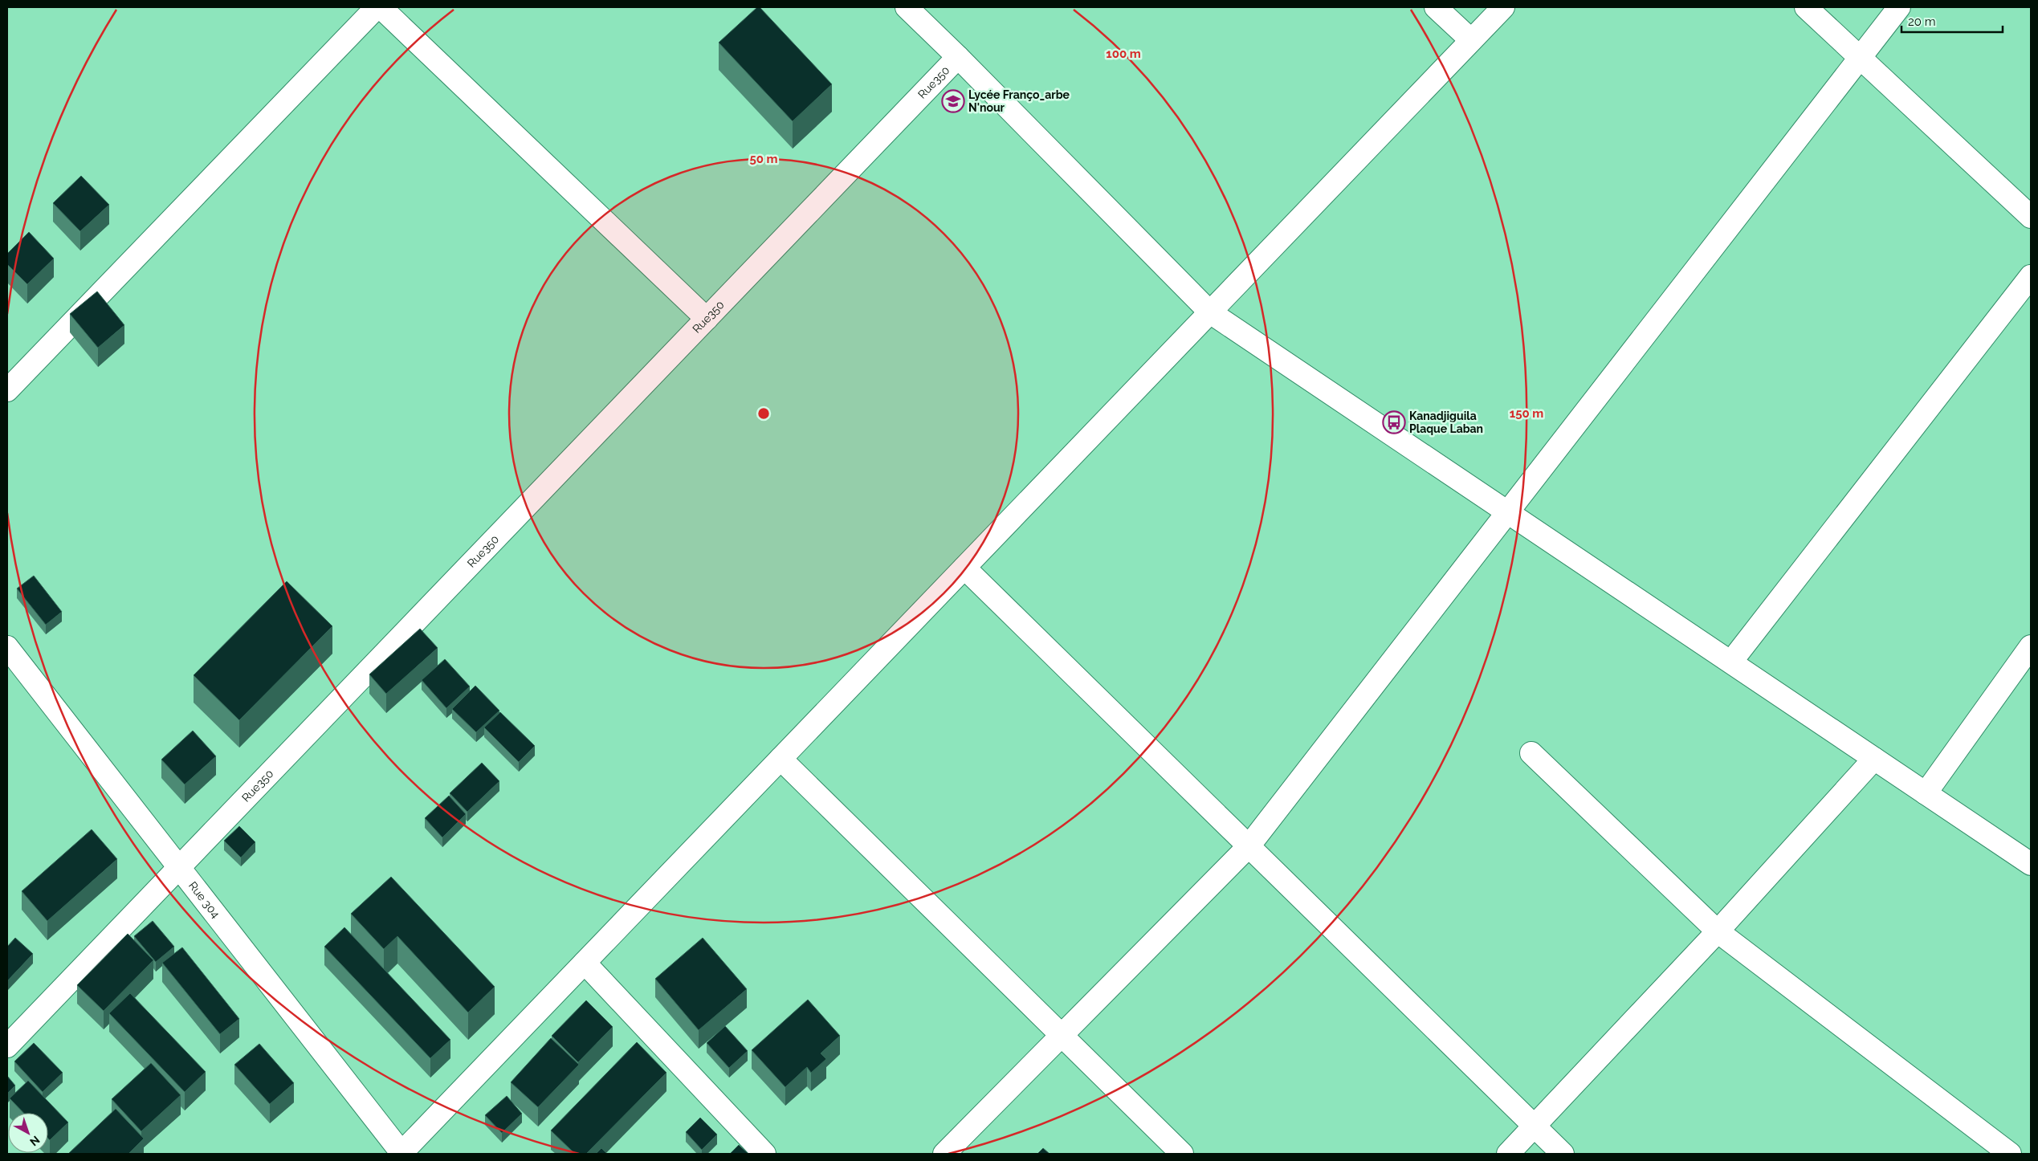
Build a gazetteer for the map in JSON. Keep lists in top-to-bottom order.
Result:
{
  "streets": {
    "street": ["Rue350", "Rue 304"]
  },
  "crossings": [
    ["Rue350", "Rue 304"]
  ],
  "places": {
    "school or university": ["Lycée Franço_arbe N'nour"],
    "bus stop": ["Kanadjiguila Plaque Laban"]
  },
  "scale_bar": "20 m",
  "north": "bottom right",
  "rings": ["100 m", "50 m", "150 m"]
}
